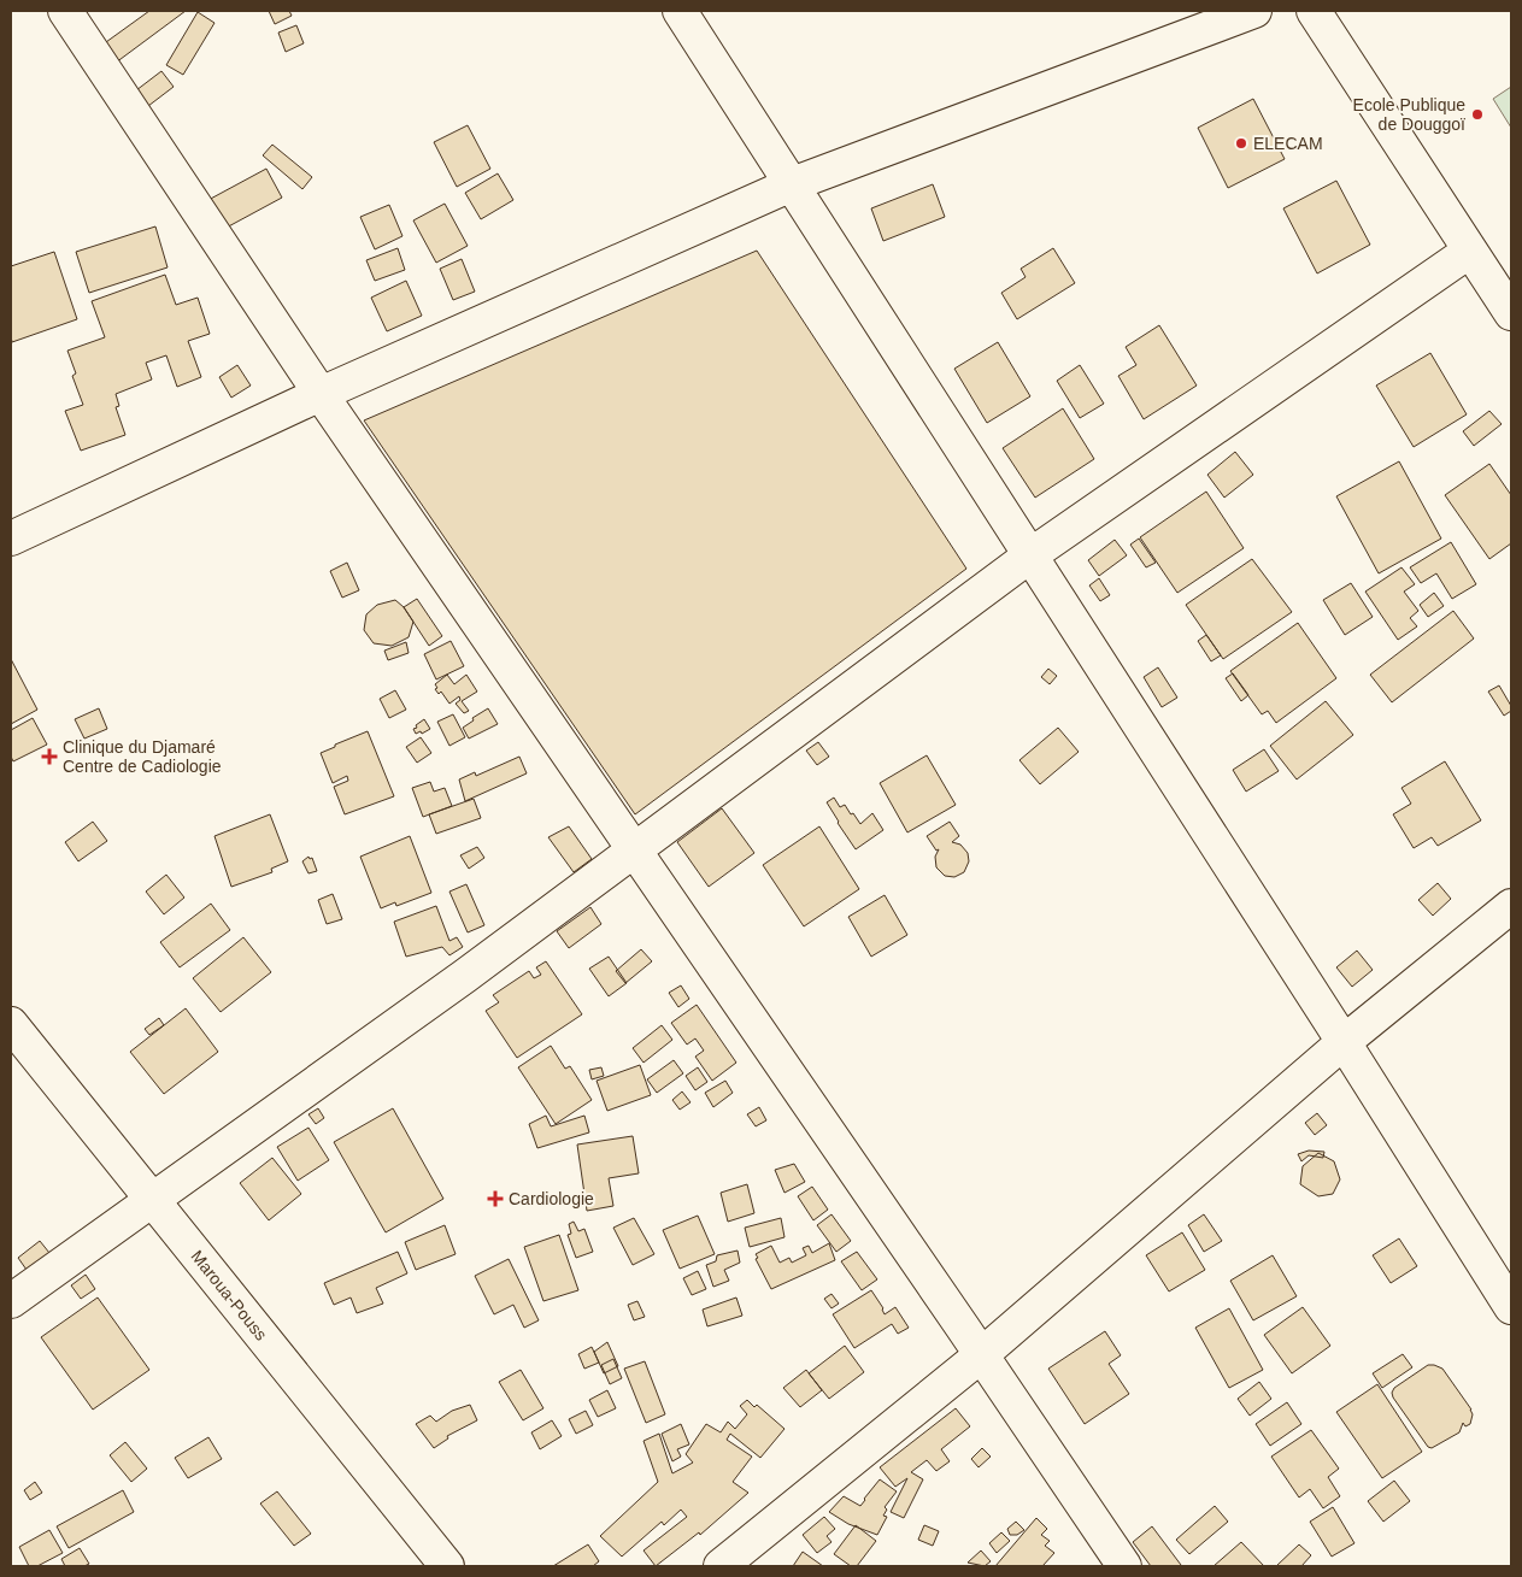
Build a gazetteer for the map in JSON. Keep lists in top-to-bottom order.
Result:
{
  "streets": {
    "street": ["Maroua-Pouss"]
  },
  "places": {
    "other": ["Ecole Publique de Douggoï", "ELECAM"],
    "health": ["Clinique du Djamaré Centre de Cadiologie", "Cardiologie"]
  }
}
